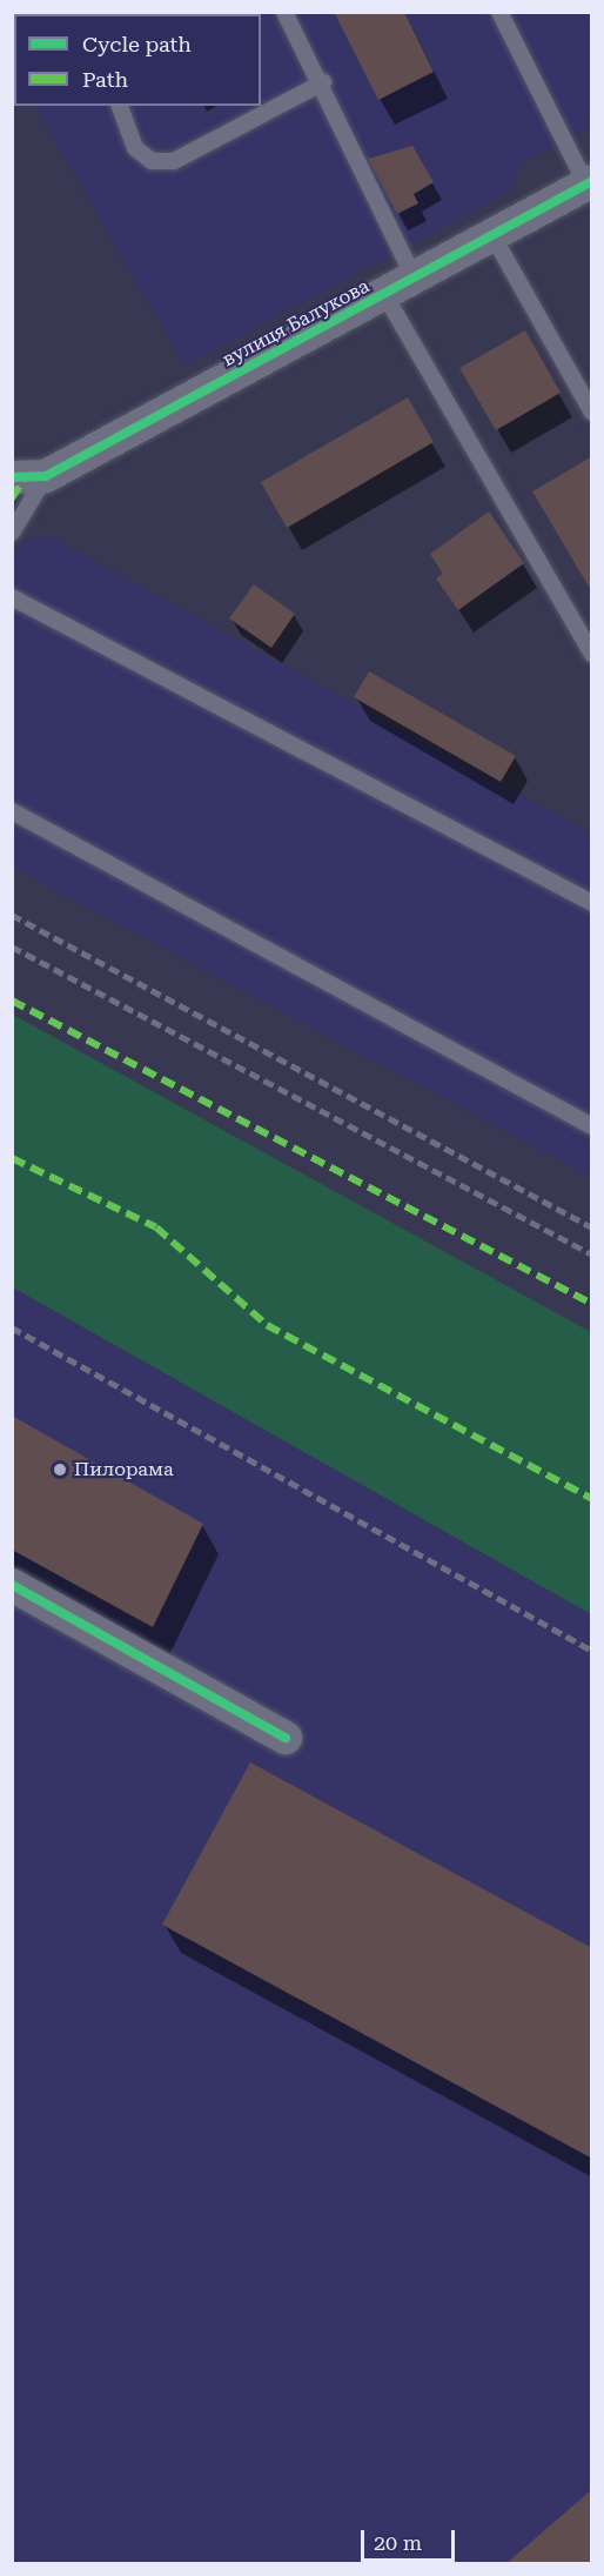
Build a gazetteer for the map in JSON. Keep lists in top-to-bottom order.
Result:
{
  "streets": {
    "street": ["вулиця Балукова"]
  },
  "places": ["Пилорама"],
  "legend": ["Cycle path", "Path"],
  "scale_bar": "20 m"
}
